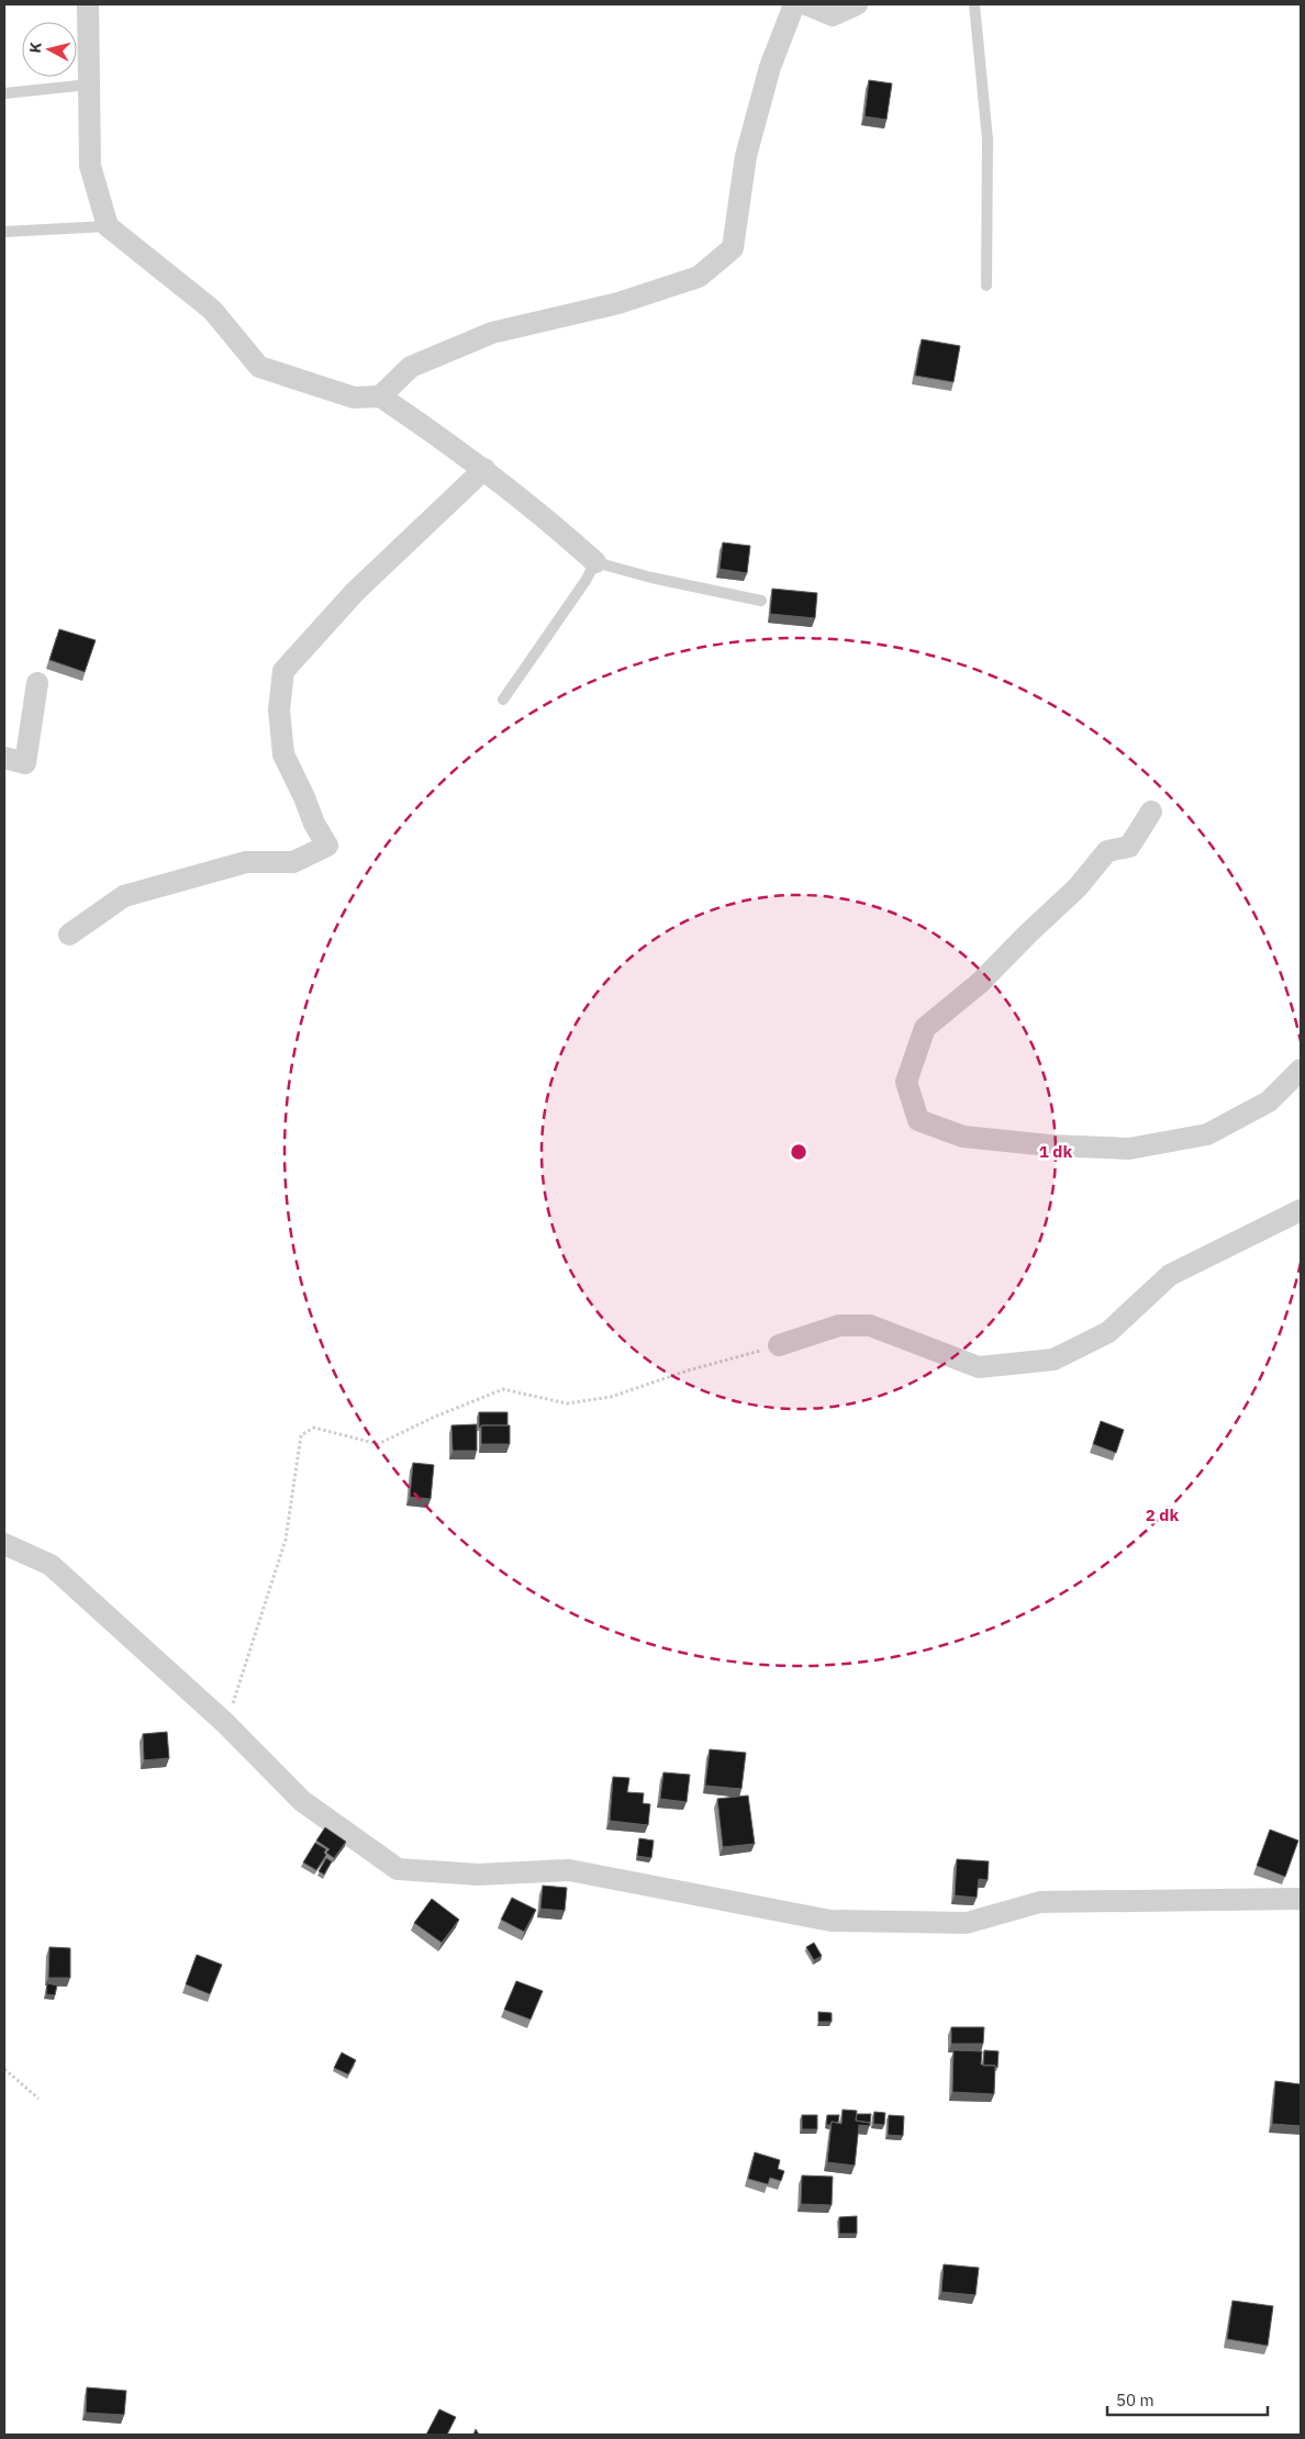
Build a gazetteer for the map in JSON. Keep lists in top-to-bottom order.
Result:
{
  "scale_bar": "50 m",
  "north": "left",
  "rings": ["1 dk", "2 dk"]
}
